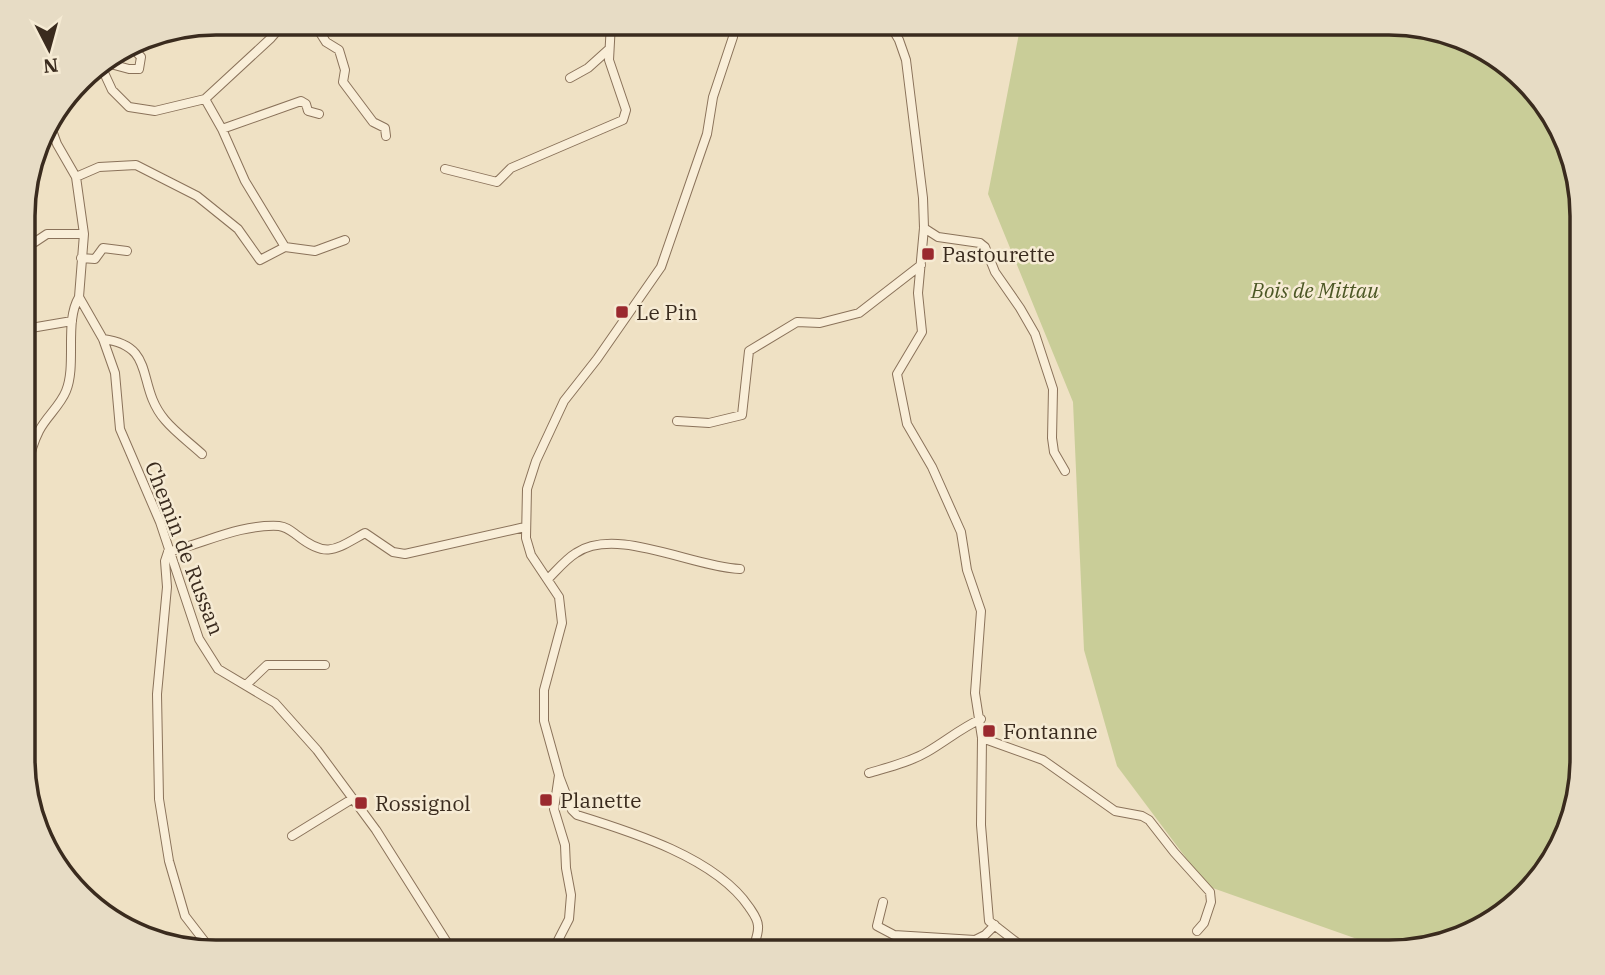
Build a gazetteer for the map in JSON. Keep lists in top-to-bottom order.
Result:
{
  "streets": {
    "street": ["Chemin de Russan"]
  },
  "parks": ["Bois de Mittau"],
  "places": {
    "transit": [
      "Pastourette",
      "Le Pin",
      "Fontanne",
      "Planette",
      "Rossignol"
    ]
  },
  "north": "bottom"
}
